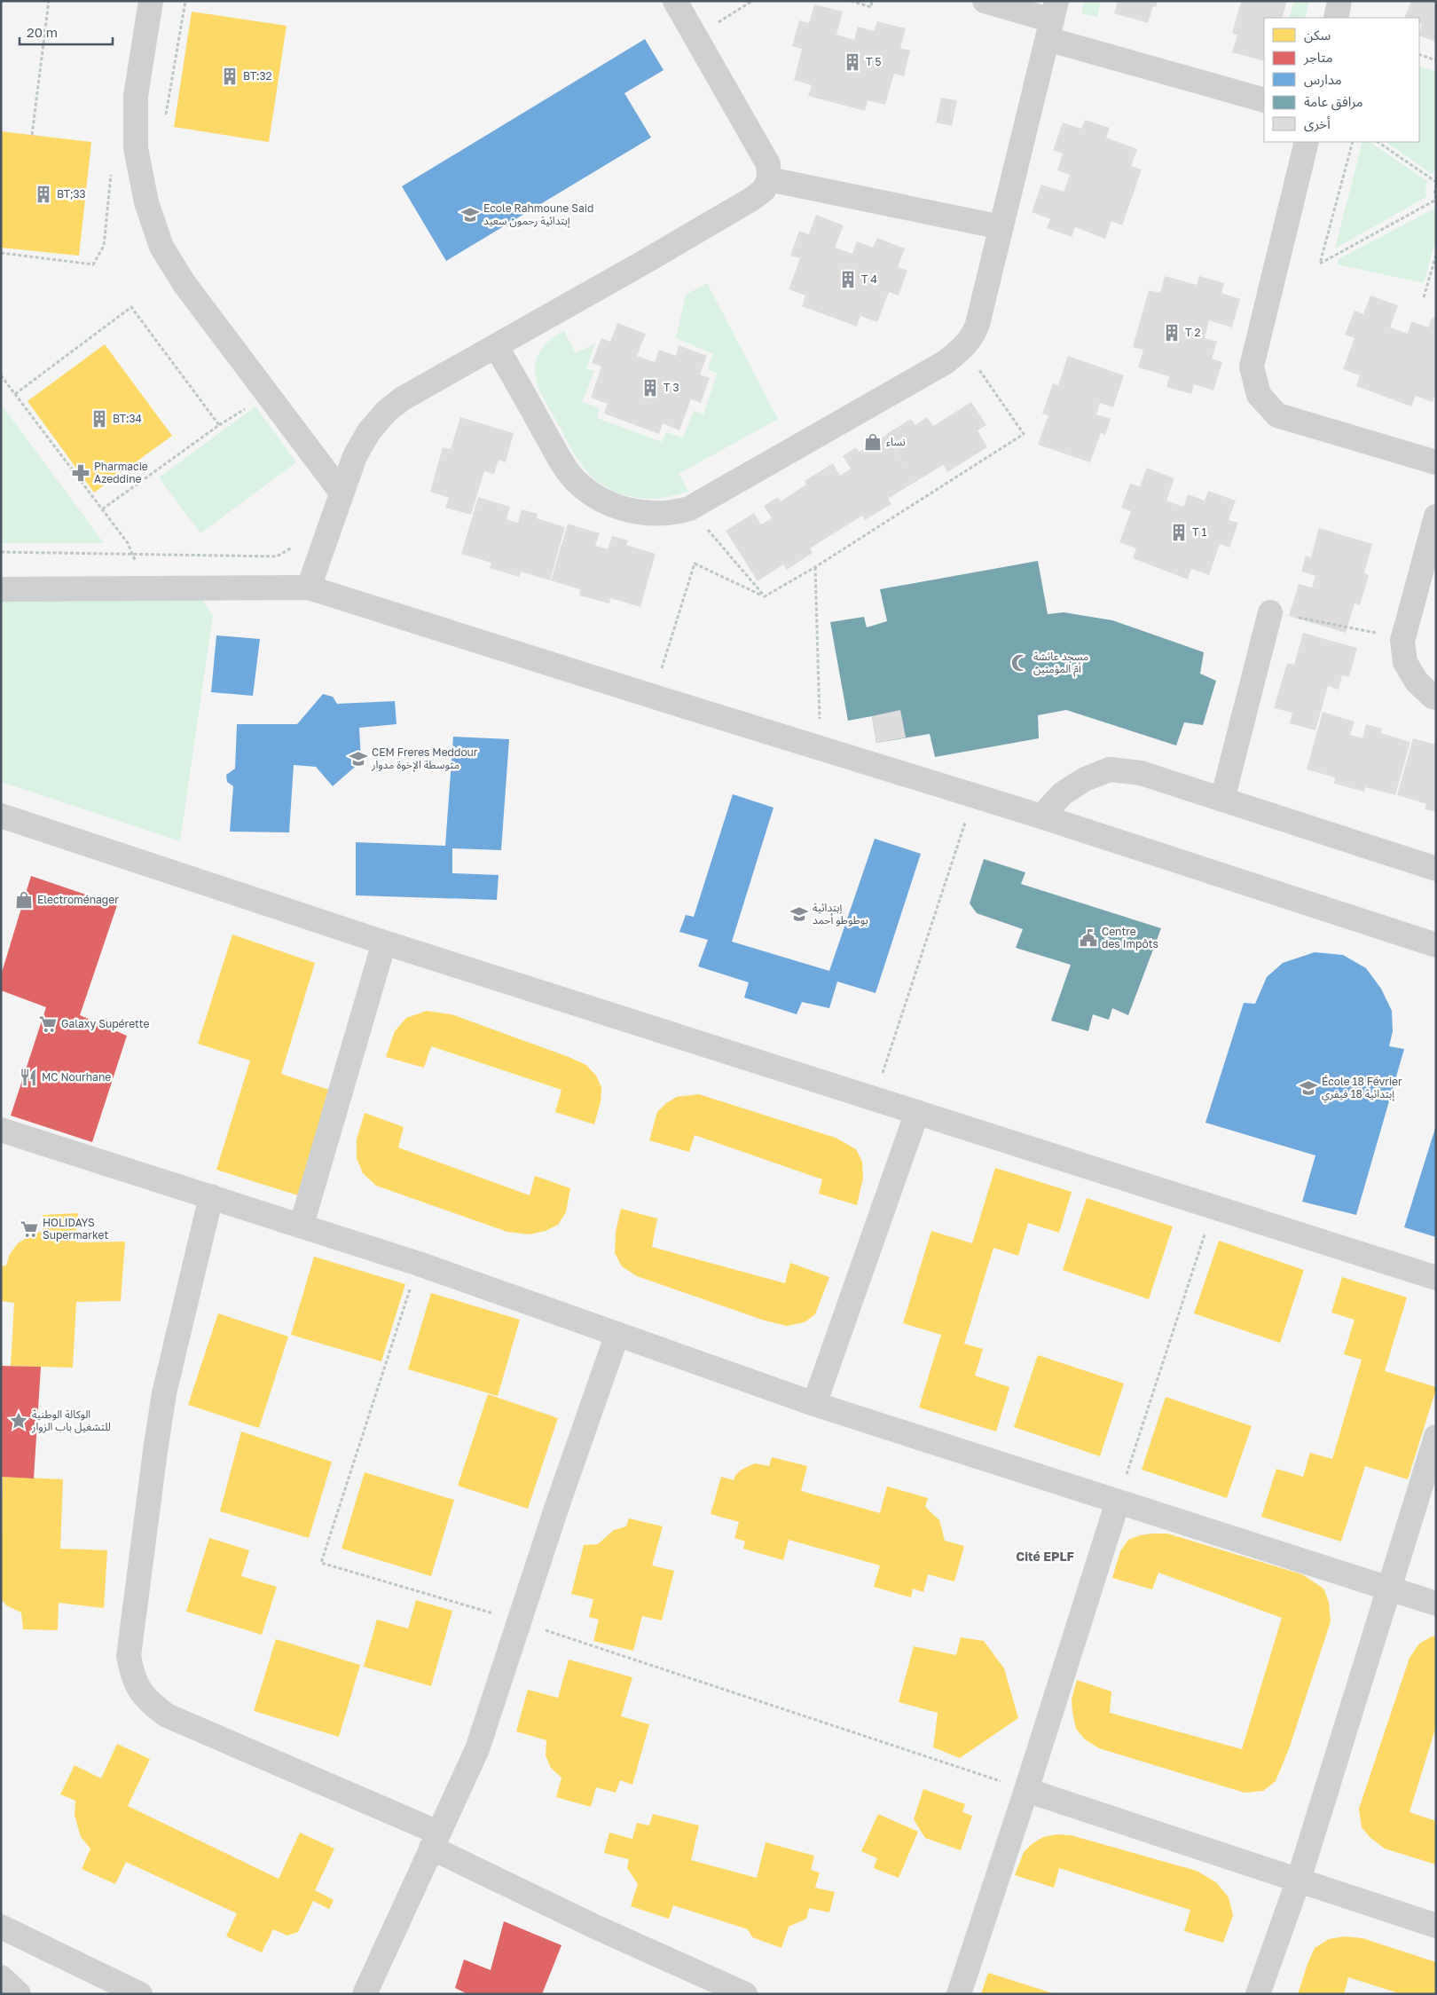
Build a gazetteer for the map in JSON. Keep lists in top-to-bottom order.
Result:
{
  "districts": ["Cité EPLF"],
  "places": {
    "building": [
      "T 5",
      "BT:32",
      "BT;33",
      "T 4",
      "T 2",
      "T 3",
      "BT:34",
      "T 1"
    ],
    "school or university": [
      "Ecole Rahmoune Said إبتدائية رحمون سعيد",
      "CEM Freres Meddour متوسطة الإخوة مدوار",
      "إبتدائية بوطوطو أحمد",
      "École 18 Février إبتدائية 18 فيفري"
    ],
    "shop": ["نساء", "Electroménager"],
    "pharmacy": ["Pharmacie Azeddine"],
    "mosque": ["مسجد عائشة أمّ المؤمنين"],
    "public building": ["Centre des Impôts"],
    "supermarket": ["Galaxy Supérette", "HOLIDAYS Supermarket"],
    "restaurant": ["MC Nourhane"],
    "place": ["الوكالة الوطنية للتشغيل باب الزوار"]
  },
  "legend": [
    "سكن",
    "متاجر",
    "مدارس",
    "مرافق عامة",
    "أخرى"
  ],
  "scale_bar": "20 m"
}
